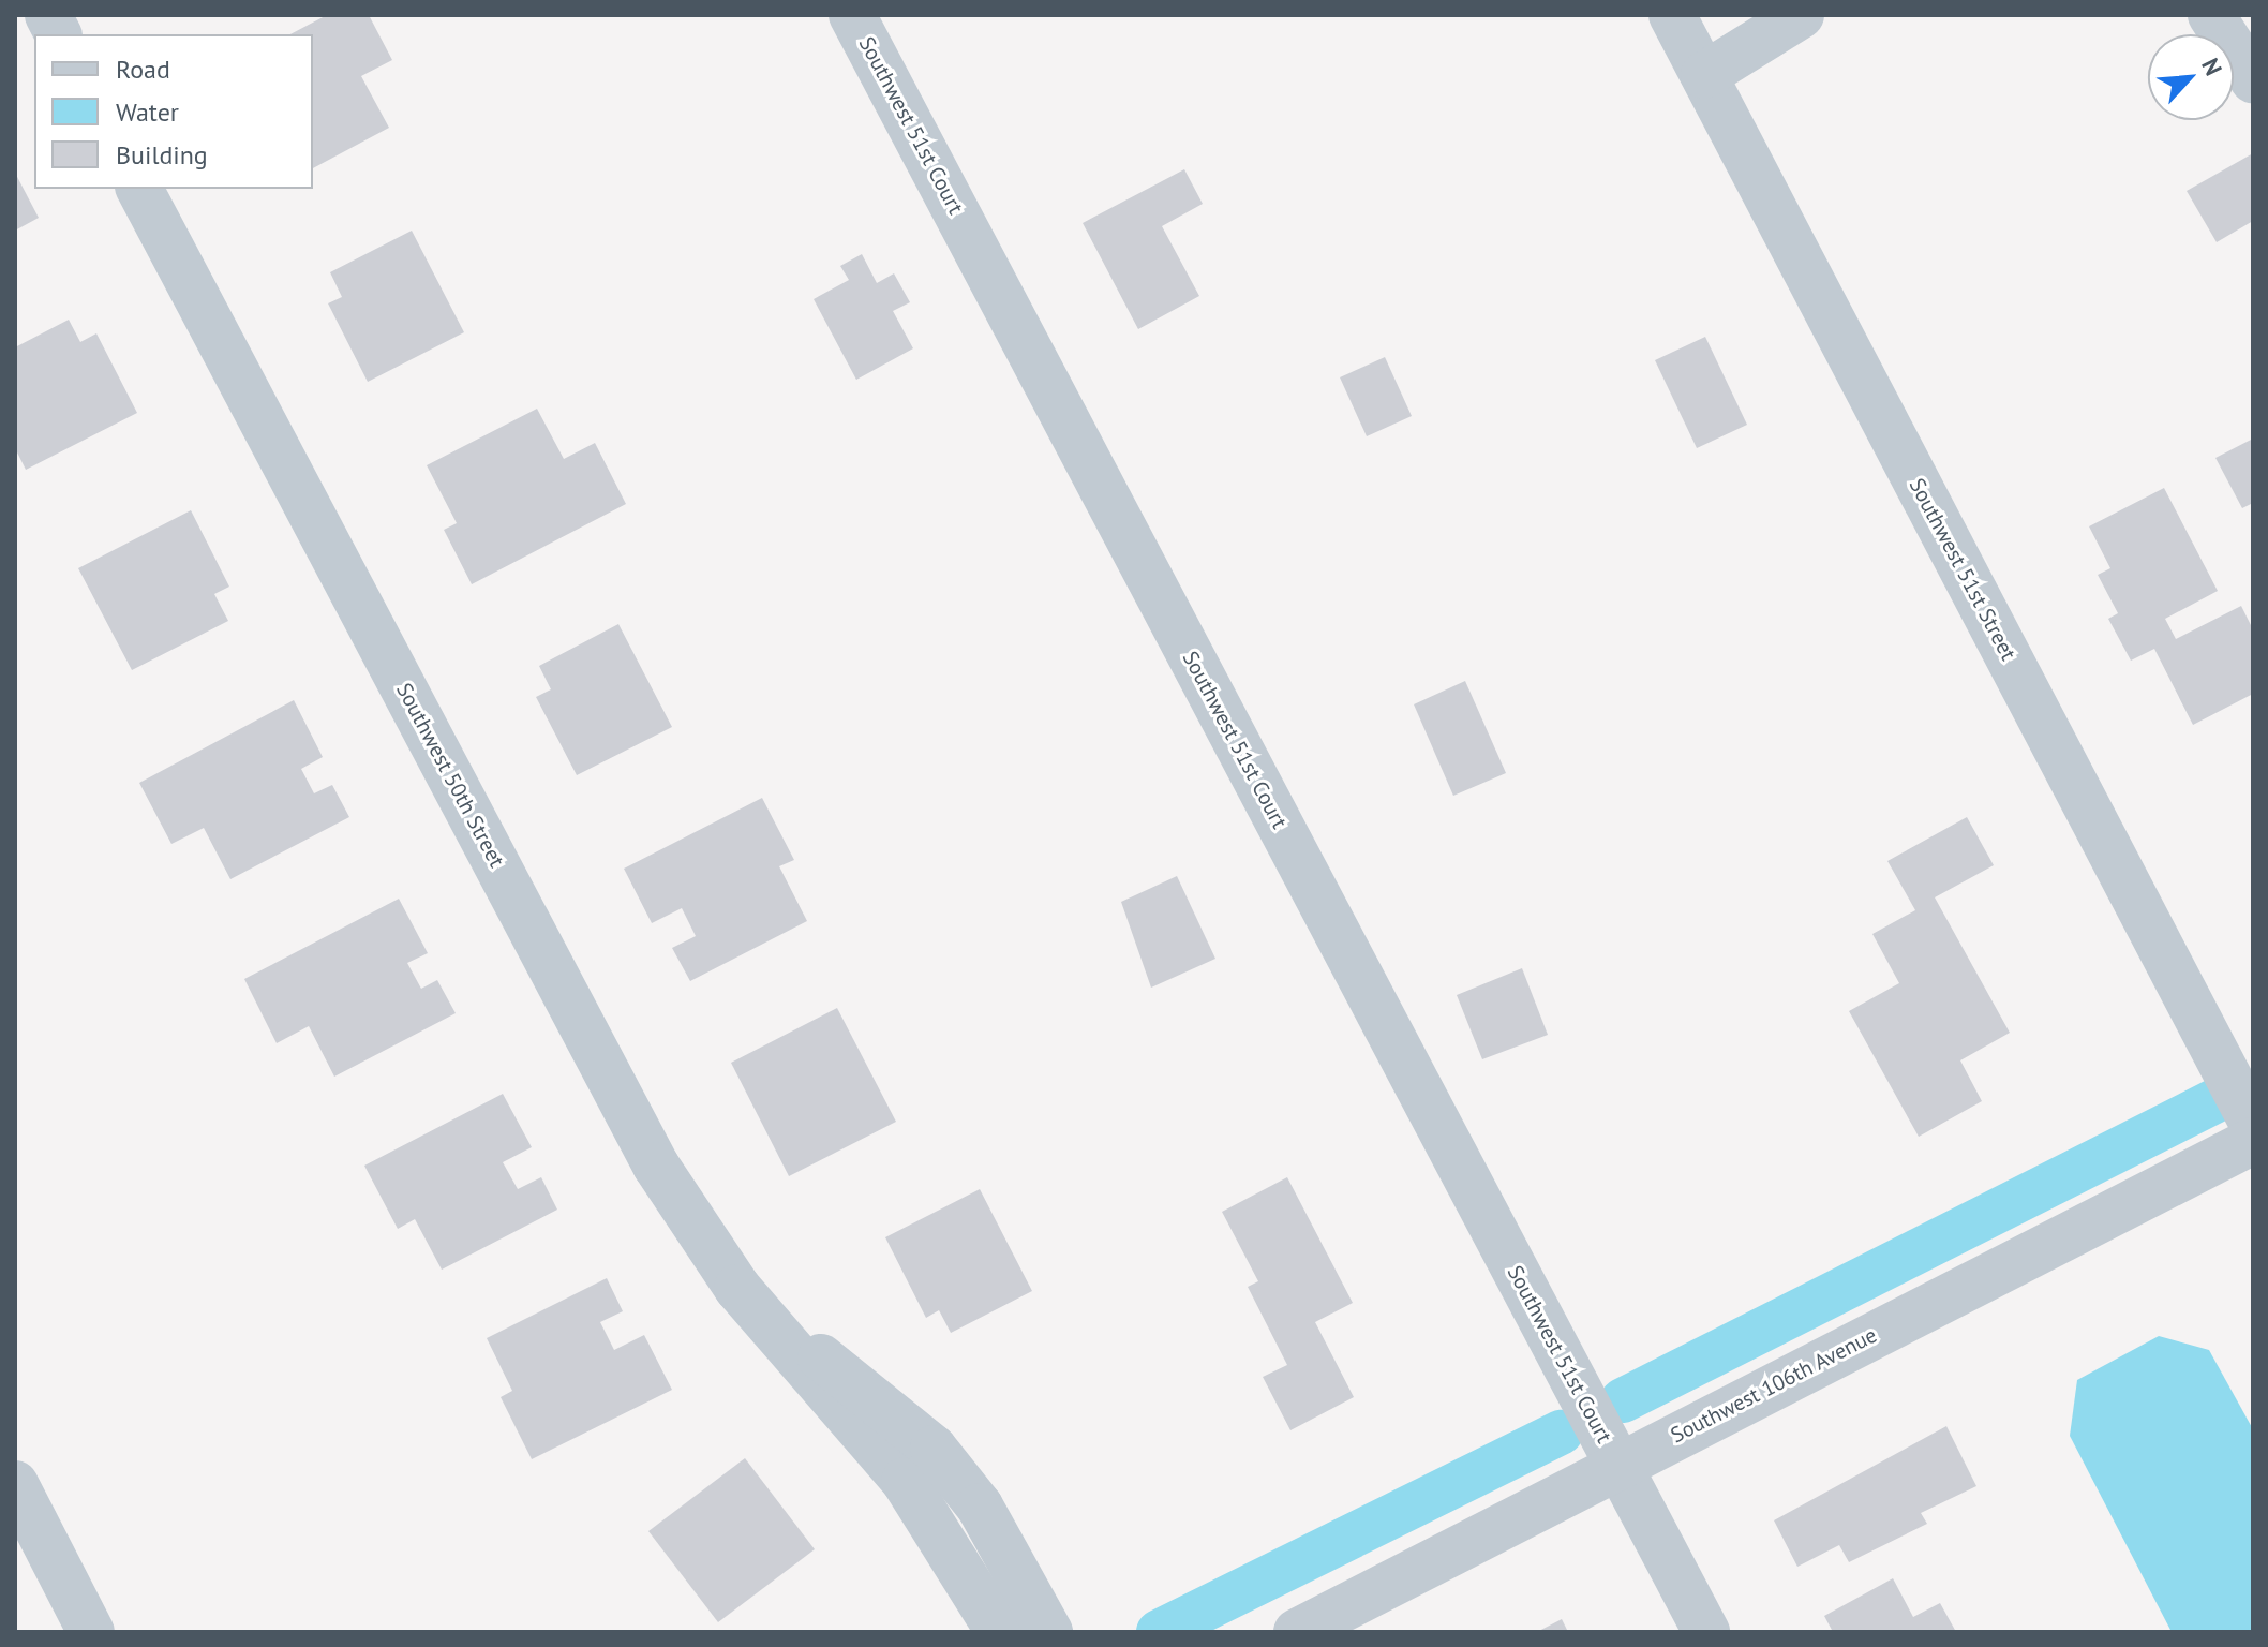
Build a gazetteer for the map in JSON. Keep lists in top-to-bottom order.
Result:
{
  "streets": {
    "street": [
      "Southwest 51st Court",
      "Southwest 51st Street",
      "Southwest 50th Street",
      "Southwest 106th Avenue"
    ]
  },
  "crossings": [
    ["Southwest 51st Court", "Southwest 106th Avenue"]
  ],
  "legend": ["Road", "Water", "Building"],
  "north": "top right"
}
